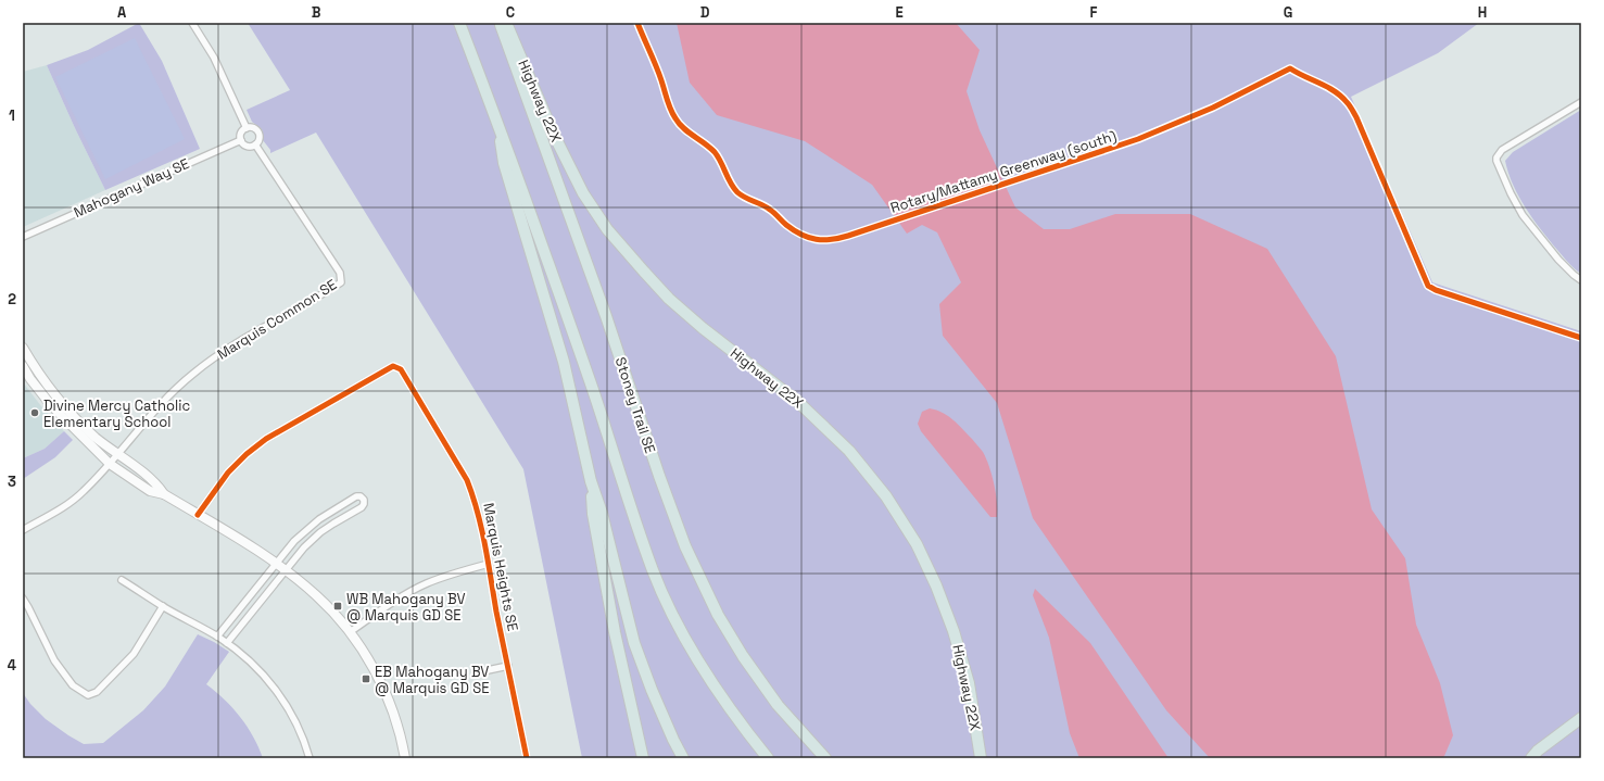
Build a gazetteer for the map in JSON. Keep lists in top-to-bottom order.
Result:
{
  "streets": {
    "highway": ["Highway 22X", "Stoney Trail SE"],
    "street": ["Mahogany Way SE", "Marquis Common SE", "Marquis Heights SE"],
    "cycle path": ["Rotary/Mattamy Greenway (south)"]
  },
  "crossings": [
    ["Mahogany Way SE", "Marquis Common SE"]
  ],
  "places": {
    "other": ["Divine Mercy Catholic Elementary School"],
    "transit": ["WB Mahogany BV @ Marquis GD SE", "EB Mahogany BV @ Marquis GD SE"]
  },
  "grid": {
    "columns": [
      "A",
      "B",
      "C",
      "D",
      "E",
      "F",
      "G",
      "H"
    ],
    "rows": [
      "1",
      "2",
      "3",
      "4"
    ]
  }
}
